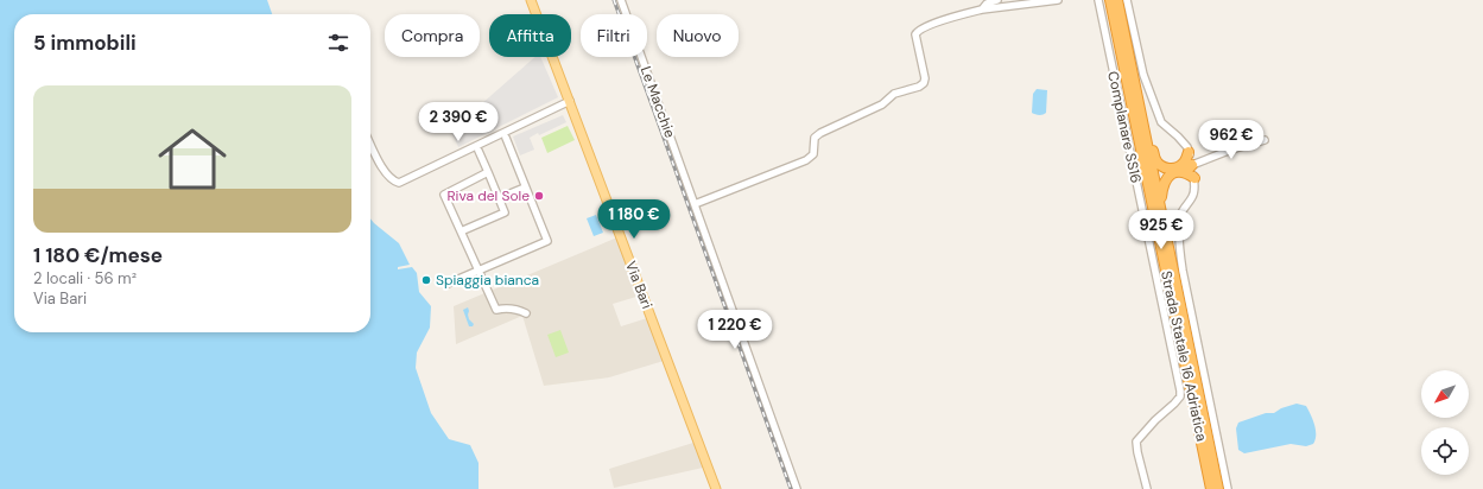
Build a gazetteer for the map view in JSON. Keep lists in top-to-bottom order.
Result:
{
  "streets": {
    "highway": ["Strada Statale 16 Adriatica"],
    "main road": ["Via Bari"],
    "street": ["Le Macchie", "Complanare SS16"]
  },
  "places": ["Riva del Sole", "Spiaggia bianca"],
  "north": "bottom left",
  "page": {
    "chip": [
      "Compra",
      "Affitta",
      "Filtri",
      "Nuovo"
    ],
    "heading": "5 immobili",
    "list": [
      {
        "name": "1 180 €/mese",
        "note": "2 locali · 56 m² · Via Bari"
      }
    ],
    "price": [
      "2 390 €",
      "962 €",
      "1 180 €",
      "925 €",
      "1 220 €"
    ]
  }
}
